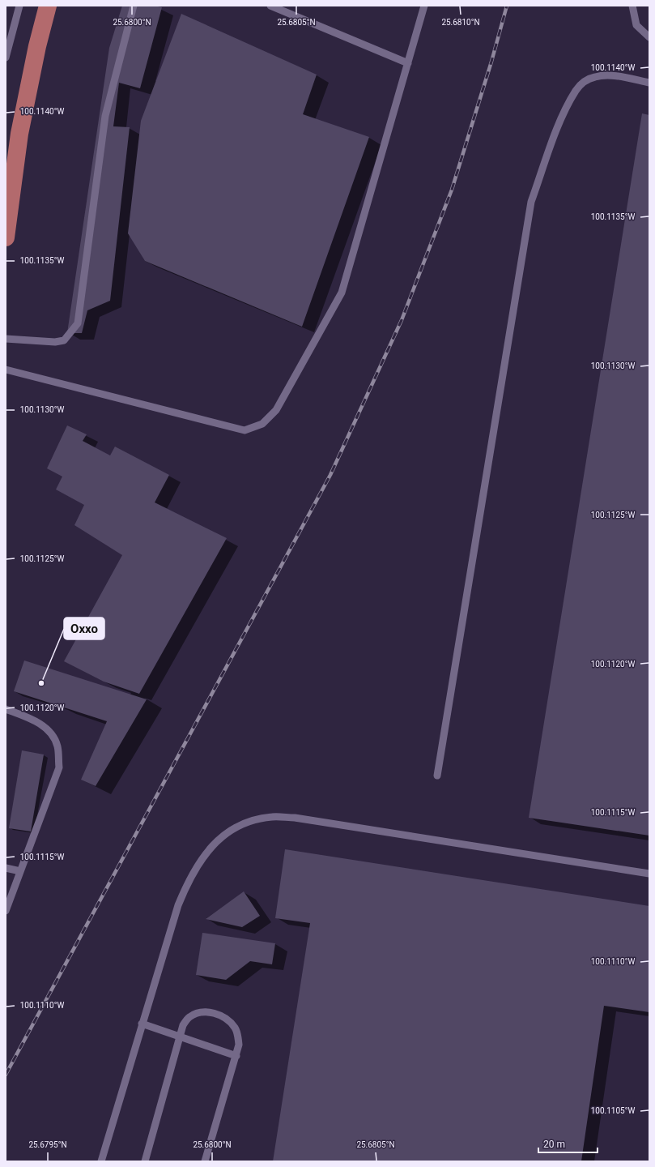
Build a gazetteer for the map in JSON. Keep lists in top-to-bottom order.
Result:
{
  "places": ["Oxxo"],
  "scale_bar": "20 m",
  "coordinates": [
    "25.6800°N",
    "25.6805°N",
    "25.6810°N",
    "100.1140°W",
    "100.1135°W",
    "100.1130°W",
    "100.1125°W",
    "100.1120°W",
    "100.1115°W",
    "100.1110°W",
    "100.1105°W",
    "25.6795°N"
  ]
}
